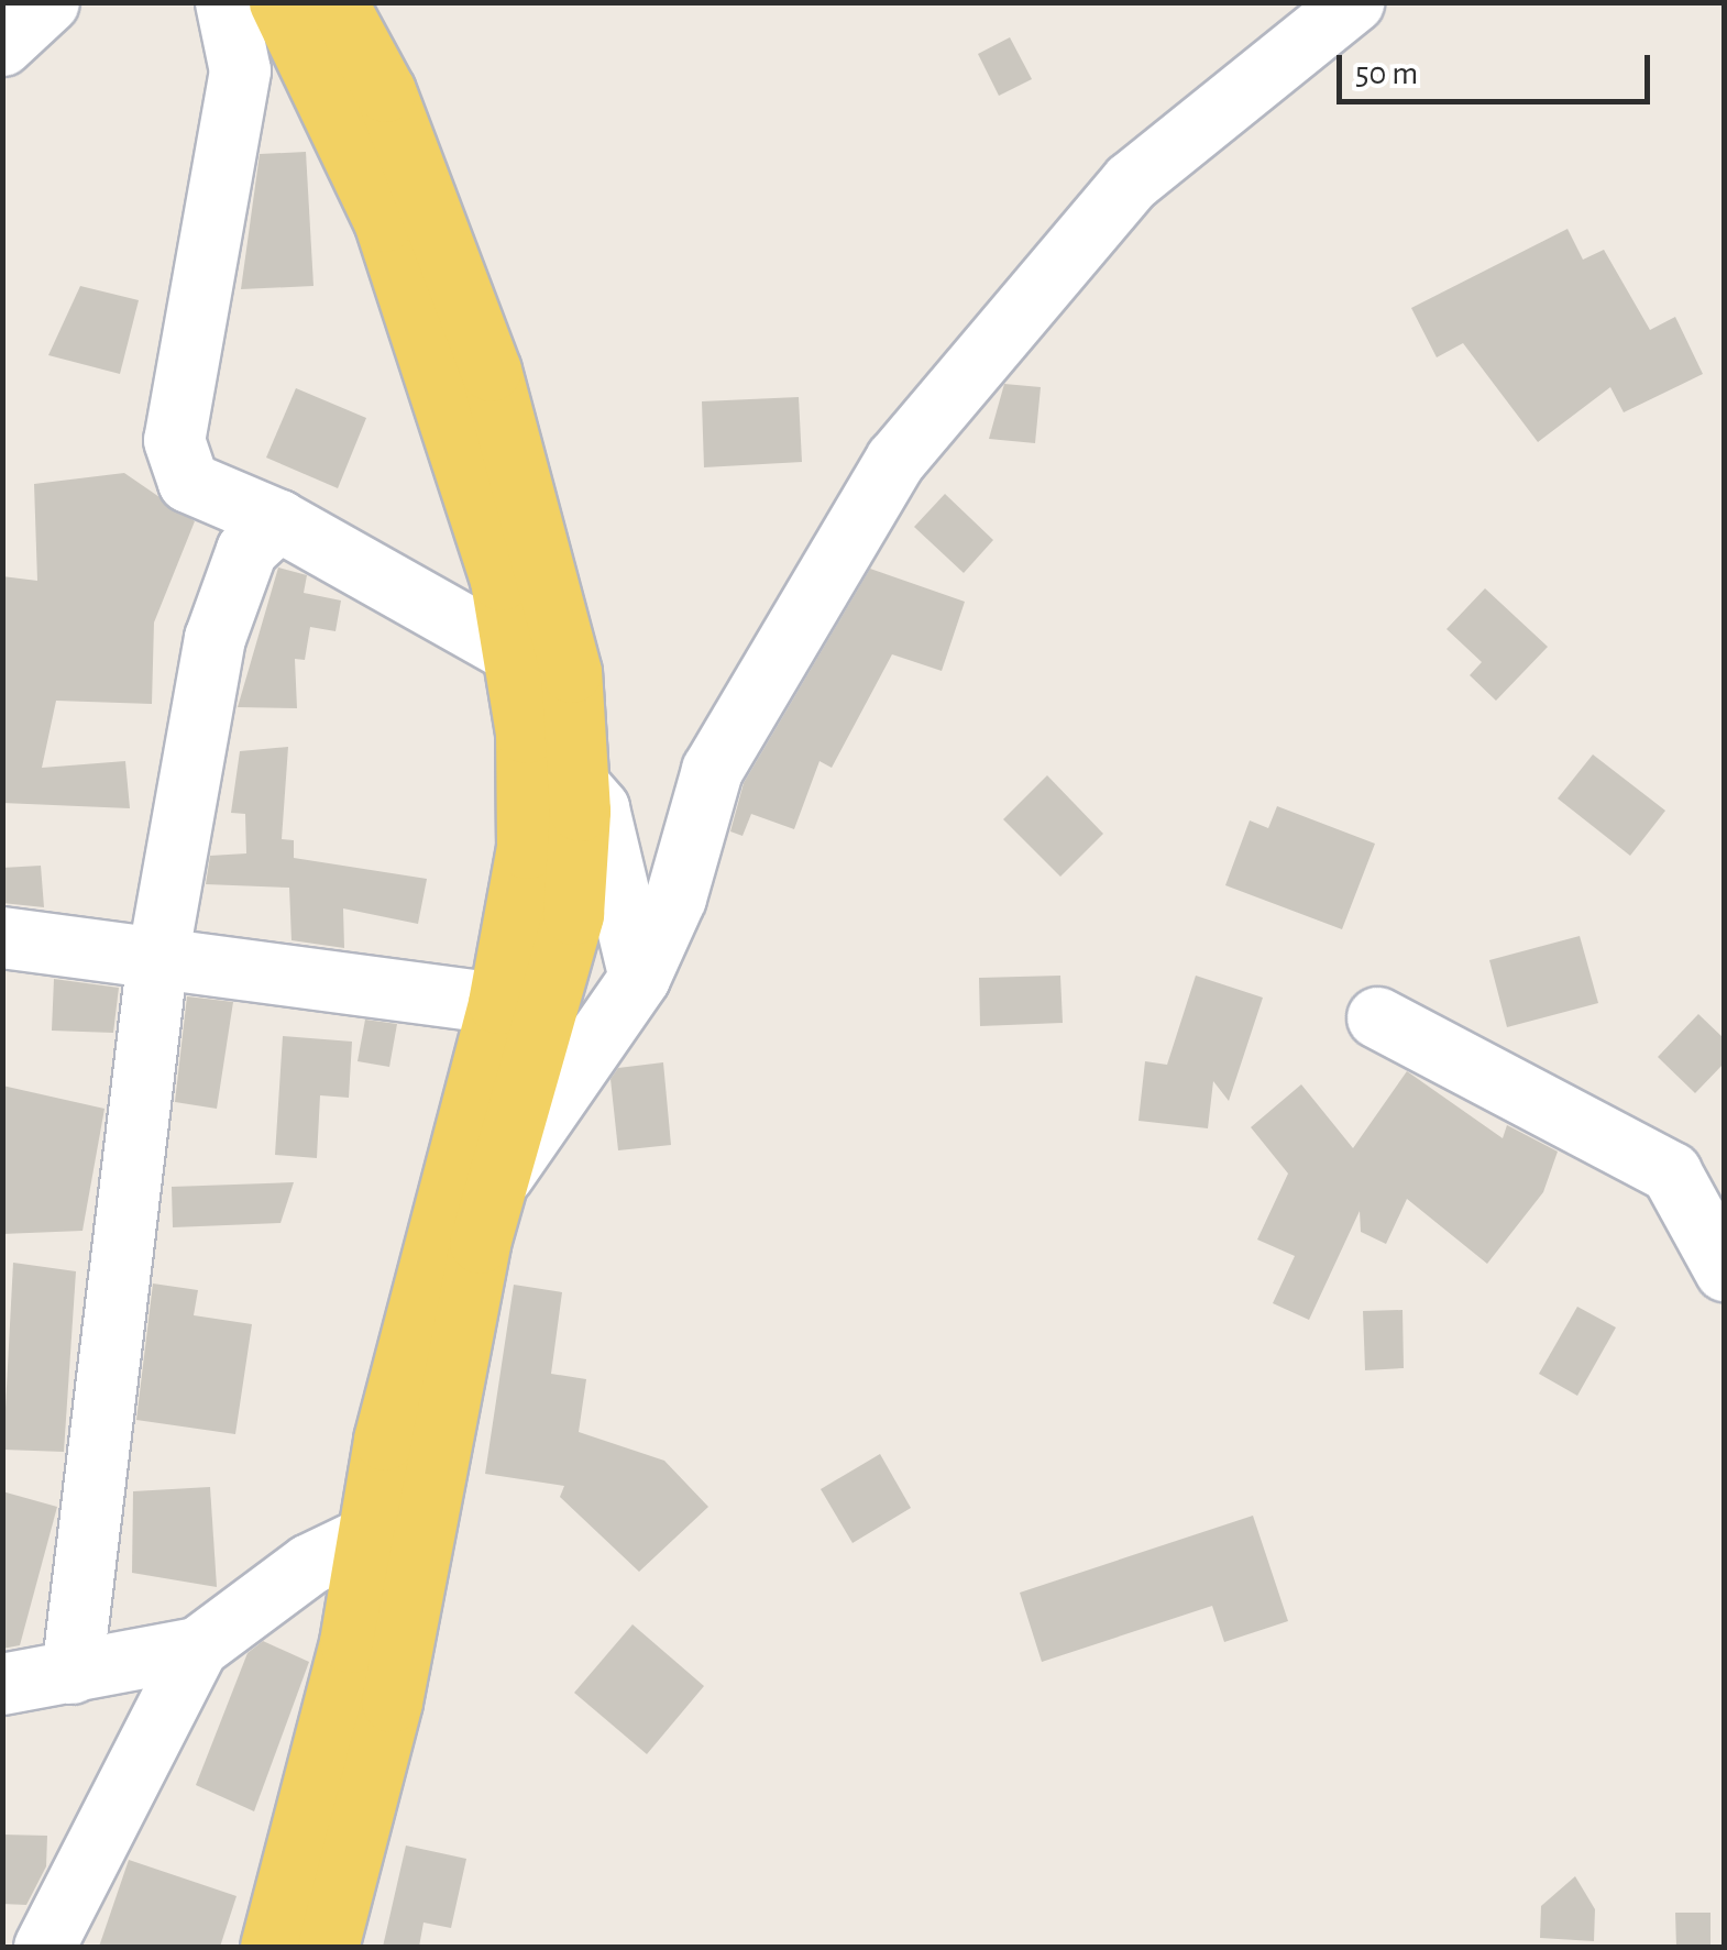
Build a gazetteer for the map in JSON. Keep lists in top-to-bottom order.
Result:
{
  "scale_bar": "50 m"
}
